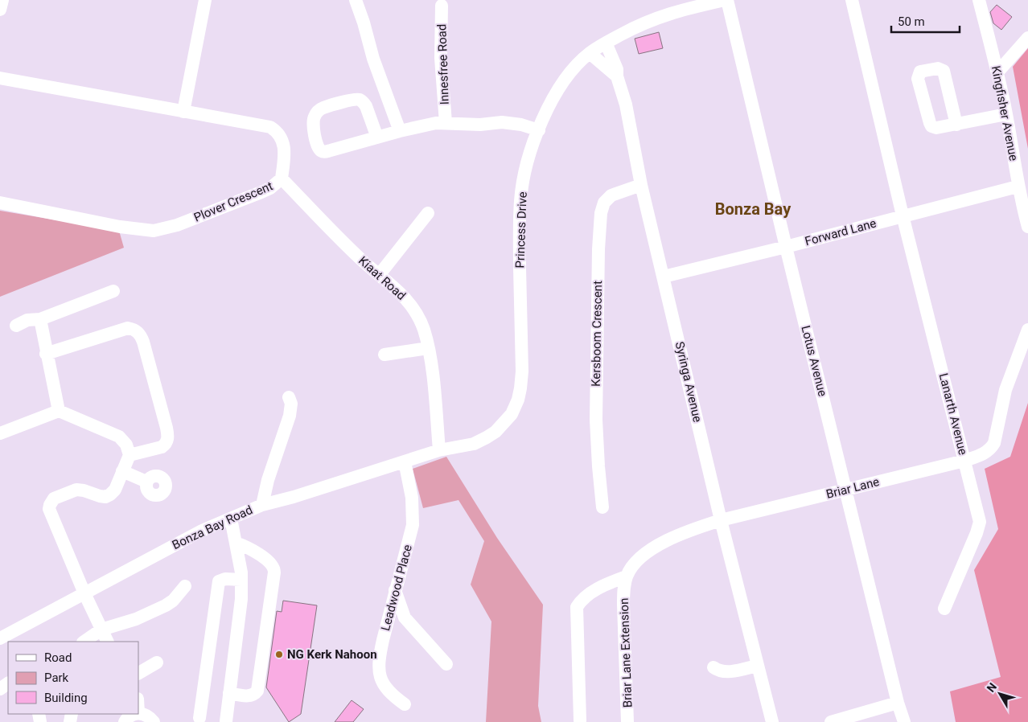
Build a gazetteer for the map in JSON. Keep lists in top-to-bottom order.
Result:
{
  "streets": {
    "street": [
      "Innesfree Road",
      "Kingfisher Avenue",
      "Plover Crescent",
      "Princess Drive",
      "Forward Lane",
      "Kiaat Road",
      "Kersboom Crescent",
      "Lotus Avenue",
      "Syringa Avenue",
      "Lanarth Avenue",
      "Briar Lane",
      "Bonza Bay Road",
      "Leadwood Place",
      "Briar Lane Extension"
    ]
  },
  "crossings": [
    ["Kingfisher Avenue", "Forward Lane"],
    ["Plover Crescent", "Kiaat Road"],
    ["Princess Drive", "Kiaat Road"],
    ["Princess Drive", "Lotus Avenue"],
    ["Princess Drive", "Syringa Avenue"],
    ["Princess Drive", "Bonza Bay Road"],
    ["Forward Lane", "Lotus Avenue"],
    ["Forward Lane", "Syringa Avenue"],
    ["Forward Lane", "Lanarth Avenue"],
    ["Kiaat Road", "Bonza Bay Road"],
    ["Kersboom Crescent", "Syringa Avenue"],
    ["Lotus Avenue", "Briar Lane"],
    ["Syringa Avenue", "Briar Lane"],
    ["Syringa Avenue", "Briar Lane Extension"],
    ["Lanarth Avenue", "Briar Lane"],
    ["Briar Lane", "Briar Lane Extension"],
    ["Bonza Bay Road", "Leadwood Place"]
  ],
  "districts": ["Bonza Bay"],
  "places": ["NG Kerk Nahoon"],
  "legend": ["Road", "Park", "Building"],
  "scale_bar": "50 m",
  "north": "top left"
}
